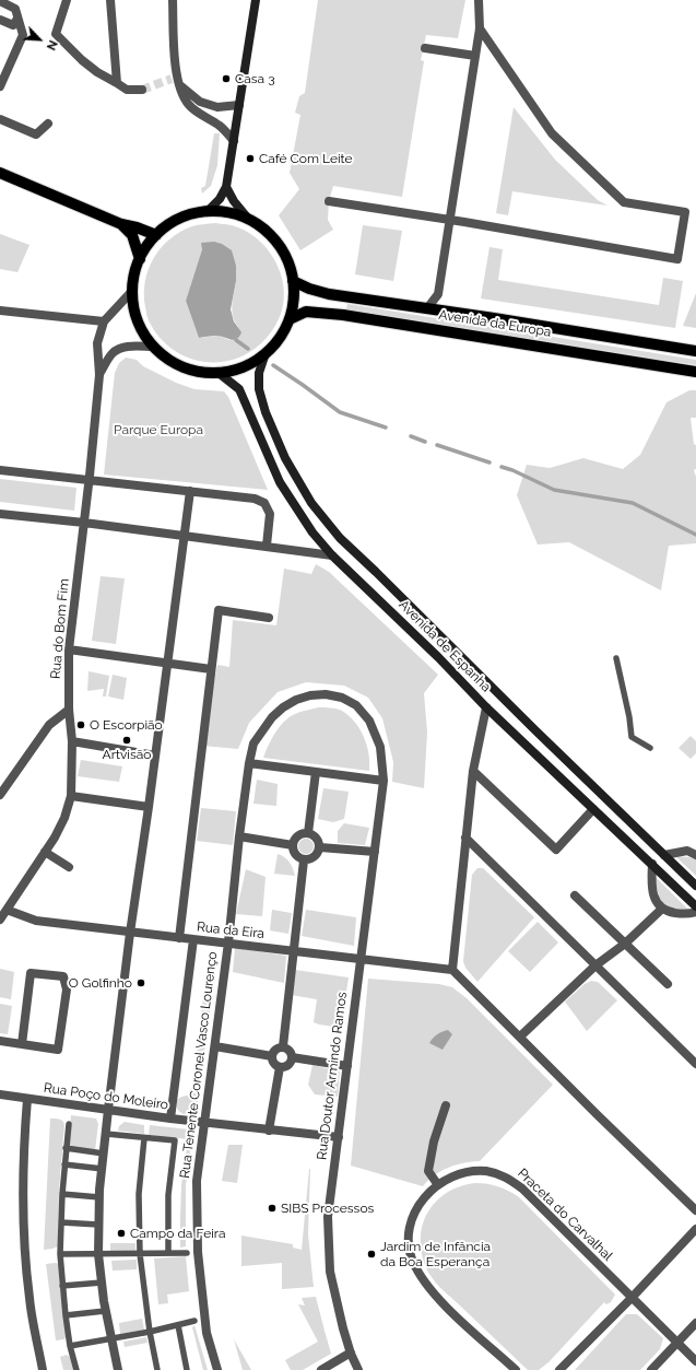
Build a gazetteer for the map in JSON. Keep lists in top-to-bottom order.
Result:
{
  "streets": {
    "main road": ["Avenida da Europa", "Avenida de Espanha"],
    "street": [
      "Rua do Bom Fim",
      "Rua da Eira",
      "Rua Tenente Coronel Vasco Lourenço",
      "Rua Doutor Armindo Ramos",
      "Rua Poço do Moleiro",
      "Praceta do Carvalhal"
    ]
  },
  "crossings": [
    ["Rua do Bom Fim", "Rua da Eira"],
    ["Rua da Eira", "Rua Tenente Coronel Vasco Lourenço"],
    ["Rua da Eira", "Rua Doutor Armindo Ramos"],
    ["Rua Tenente Coronel Vasco Lourenço", "Rua Doutor Armindo Ramos"],
    ["Rua Tenente Coronel Vasco Lourenço", "Rua Poço do Moleiro"],
    ["Rua Doutor Armindo Ramos", "Rua Poço do Moleiro"]
  ],
  "parks": ["Parque Europa"],
  "places": [
    "Casa 3",
    "Café Com Leite",
    "O Escorpião",
    "Artvisão",
    "O Golfinho",
    "SIBS Processos",
    "Campo da Feira",
    "Jardim de Infância da Boa Esperança"
  ],
  "north": "bottom right"
}
